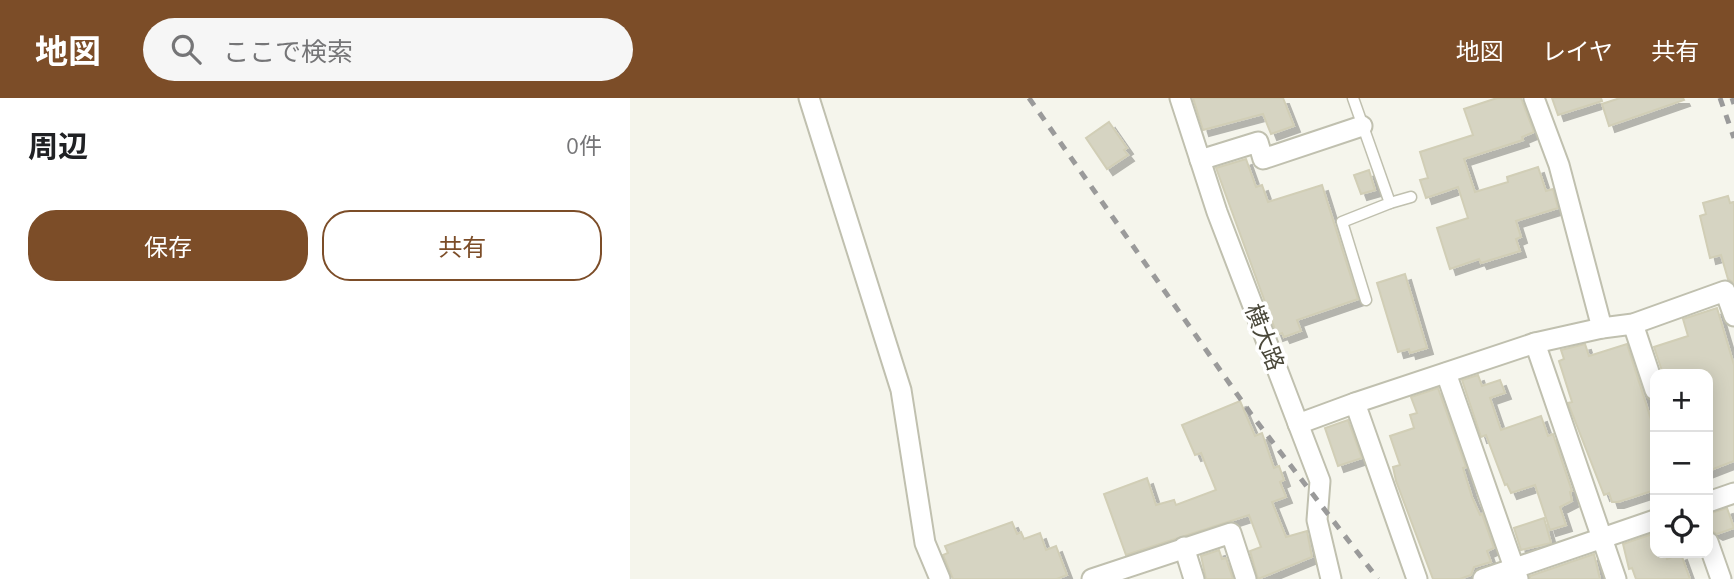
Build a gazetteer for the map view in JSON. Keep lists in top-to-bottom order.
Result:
{
  "streets": {
    "street": ["横大路"]
  },
  "page": {
    "header": "地図",
    "search": "ここで検索",
    "nav": ["地図", "レイヤ", "共有"],
    "heading": ["周辺", "0件"],
    "buttons": ["保存", "共有"],
    "map_buttons": ["+", "−"]
  }
}
